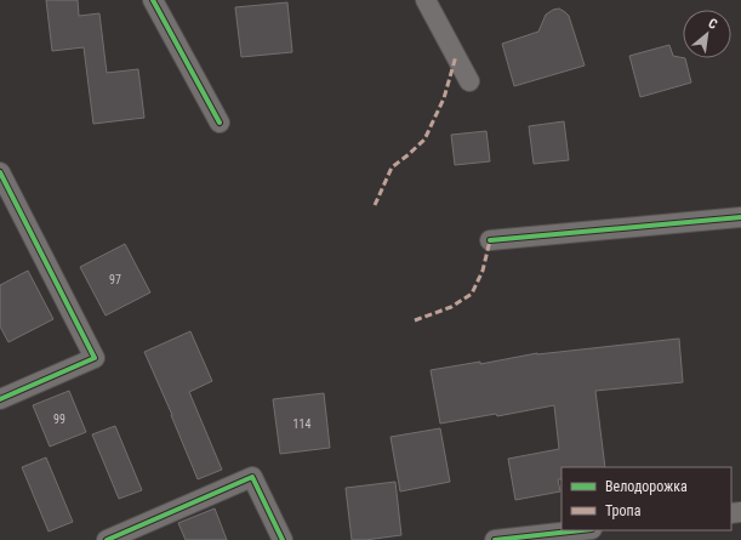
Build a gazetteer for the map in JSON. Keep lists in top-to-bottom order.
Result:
{
  "house_numbers": ["97", "99", "114"],
  "legend": ["Велодорожка", "Тропа"],
  "north": "top right"
}
